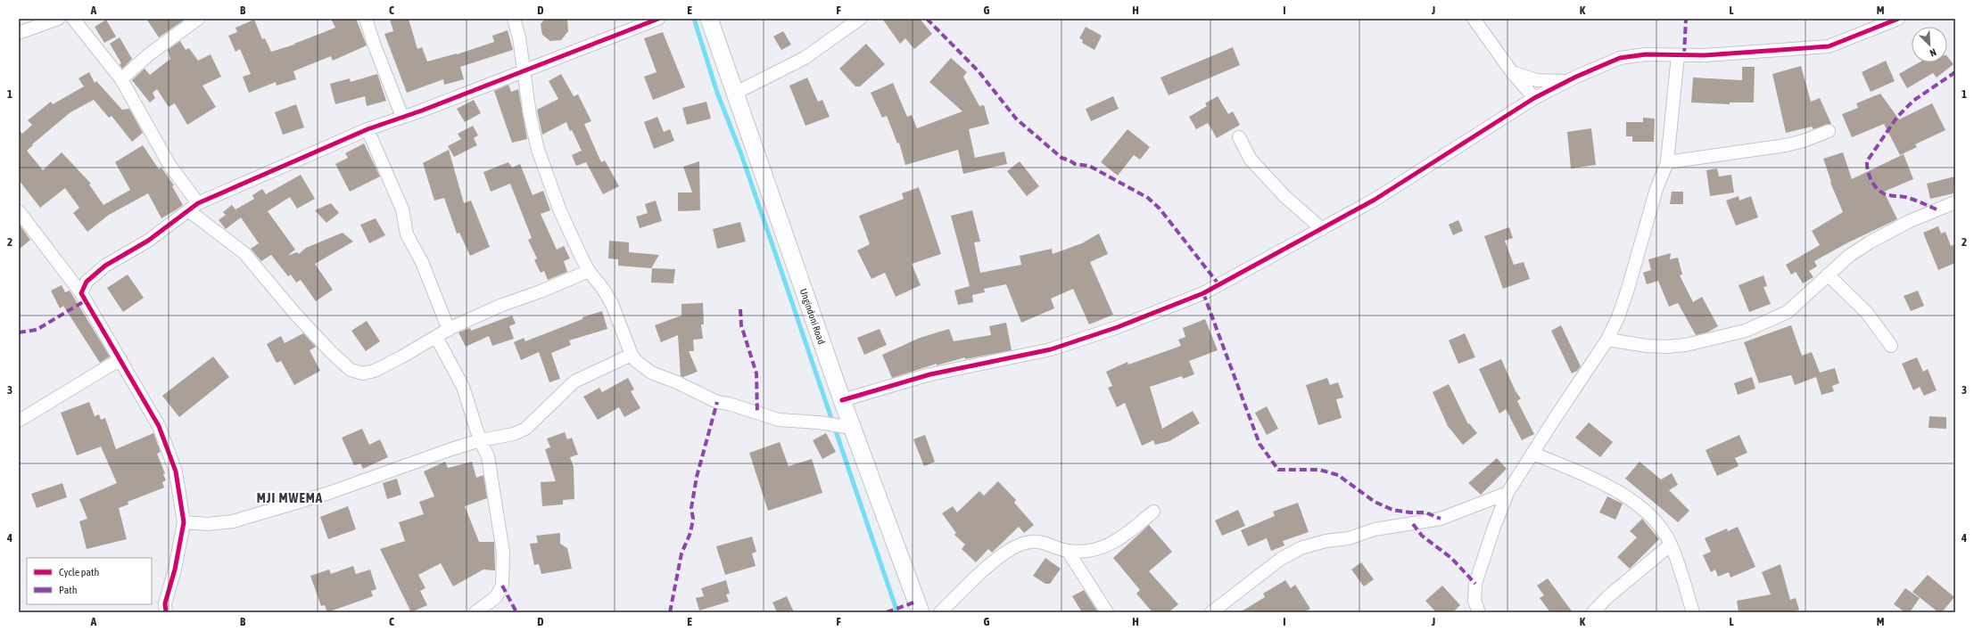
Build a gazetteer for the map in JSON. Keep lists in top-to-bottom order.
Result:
{
  "streets": {
    "main road": ["Ungindoni Road"]
  },
  "districts": ["MJI MWEMA"],
  "legend": ["Cycle path", "Path"],
  "north": "bottom right",
  "grid": {
    "columns": [
      "A",
      "B",
      "C",
      "D",
      "E",
      "F",
      "G",
      "H",
      "I",
      "J",
      "K",
      "L",
      "M"
    ],
    "rows": [
      "1",
      "2",
      "3",
      "4"
    ]
  }
}
